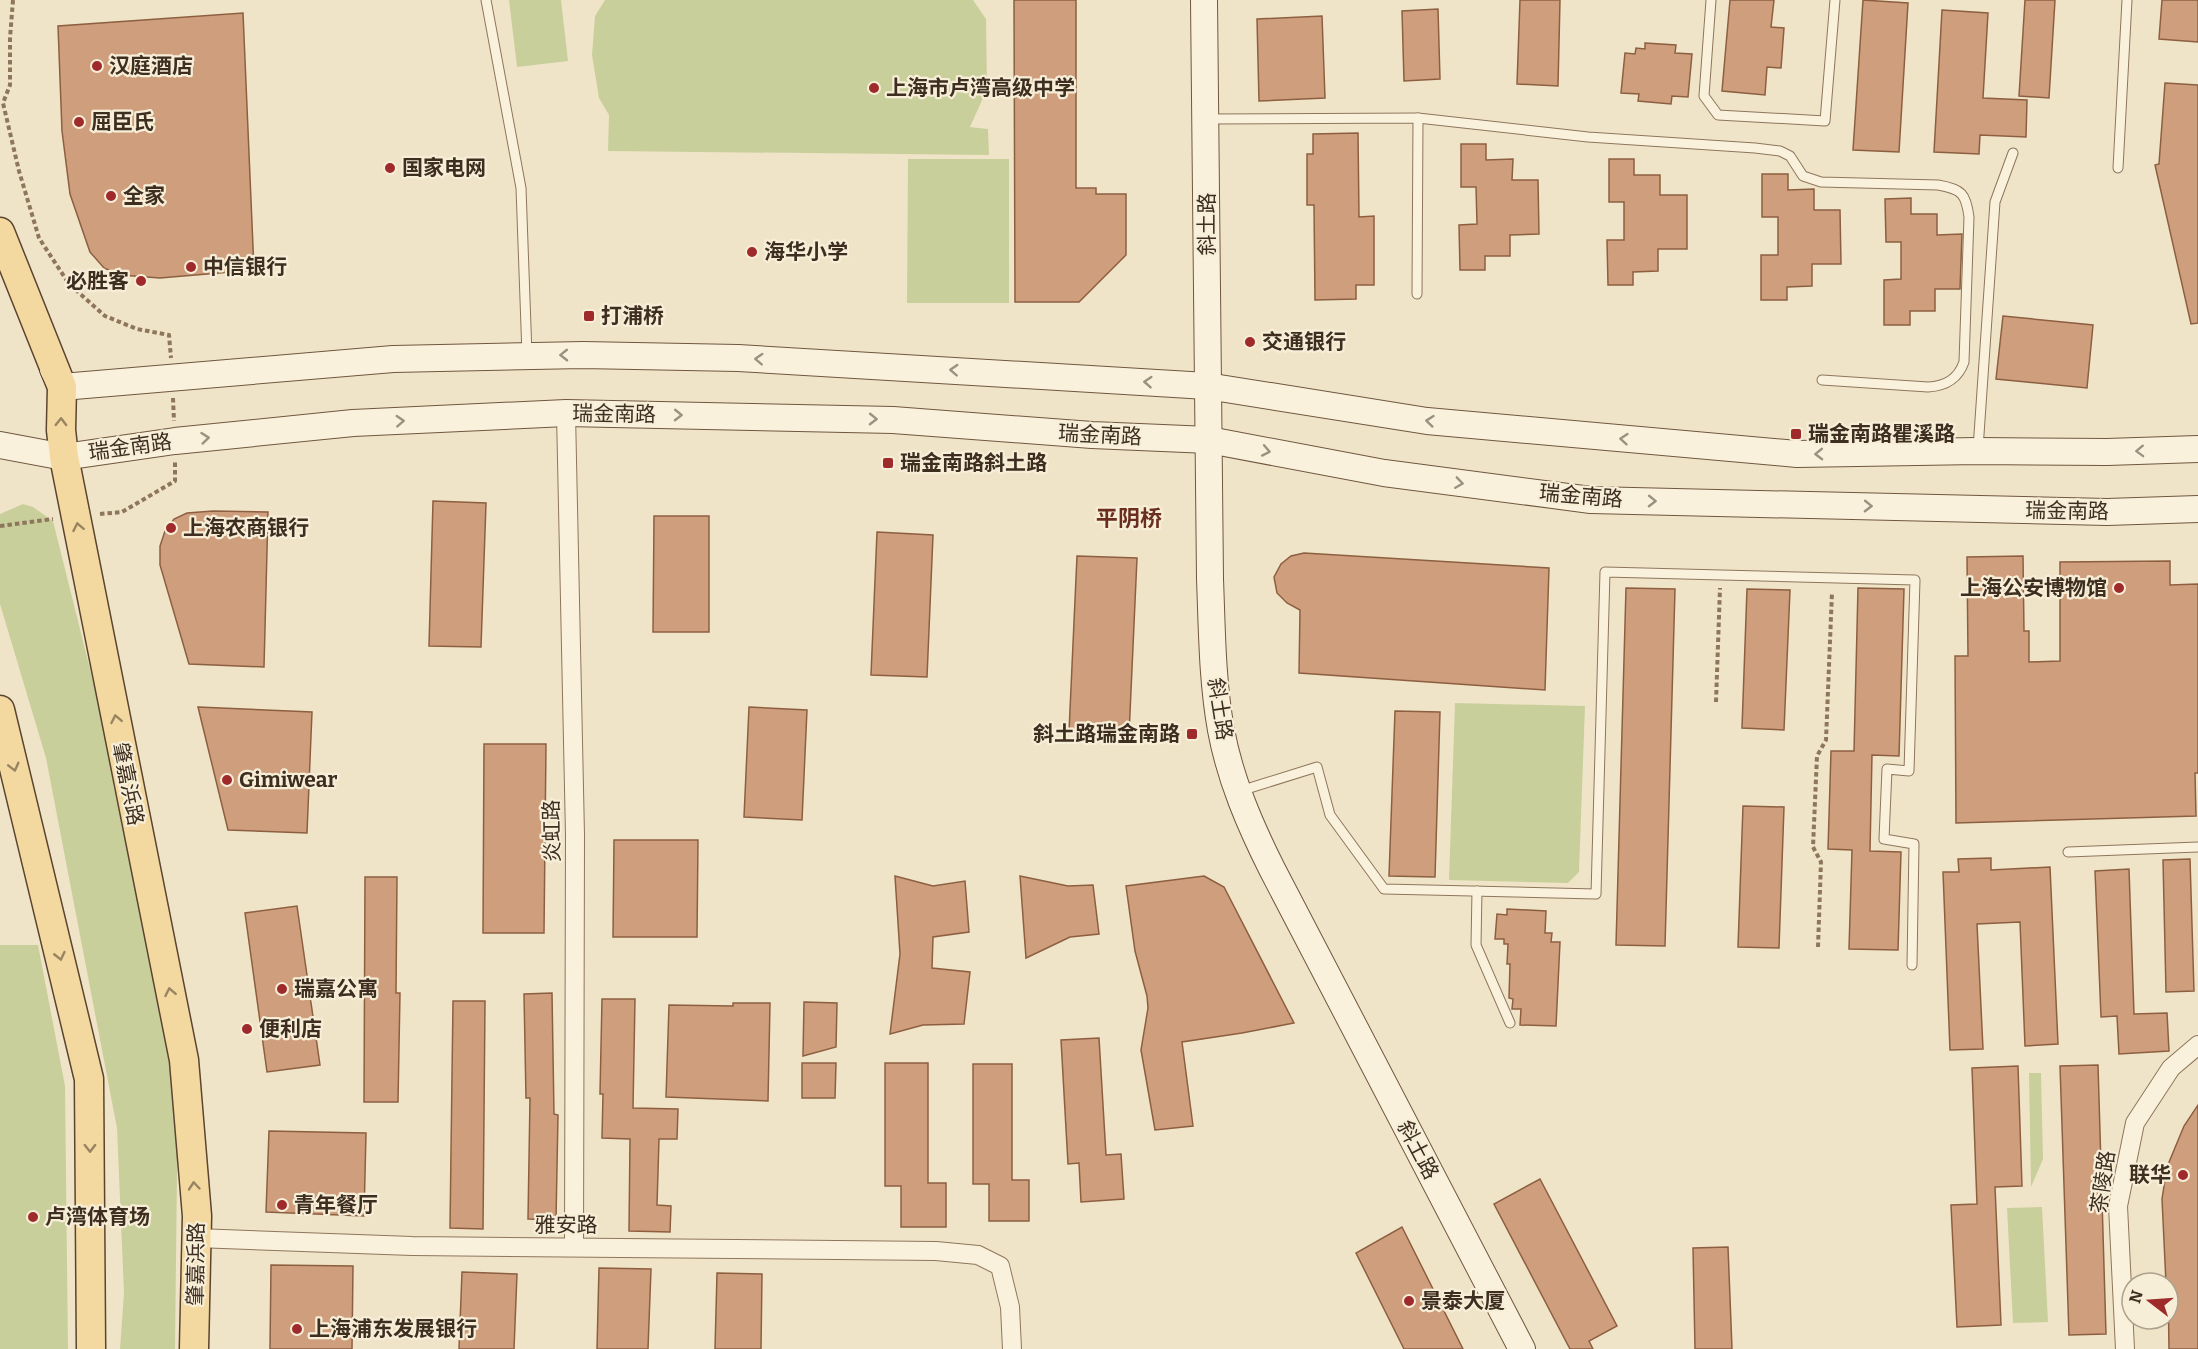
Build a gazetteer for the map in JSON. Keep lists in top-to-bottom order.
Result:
{
  "streets": {
    "main road": ["斜土路", "瑞金南路", "肇嘉浜路"],
    "street": ["炎虹路", "茶陵路", "雅安路"]
  },
  "crossings": [
    ["斜土路", "瑞金南路"],
    ["瑞金南路", "肇嘉浜路"],
    ["瑞金南路", "炎虹路"],
    ["肇嘉浜路", "雅安路"],
    ["炎虹路", "雅安路"]
  ],
  "districts": ["平阴桥"],
  "places": {
    "other": [
      "汉庭酒店",
      "上海市卢湾高级中学",
      "屈臣氏",
      "国家电网",
      "全家",
      "海华小学",
      "中信银行",
      "必胜客",
      "交通银行",
      "上海农商银行",
      "上海公安博物馆",
      "Gimiwear",
      "瑞嘉公寓",
      "便利店",
      "联华",
      "青年餐厅",
      "卢湾体育场",
      "景泰大厦",
      "上海浦东发展银行"
    ],
    "transit": [
      "打浦桥",
      "瑞金南路瞿溪路",
      "瑞金南路斜土路",
      "斜土路瑞金南路"
    ]
  },
  "north": "left"
}
